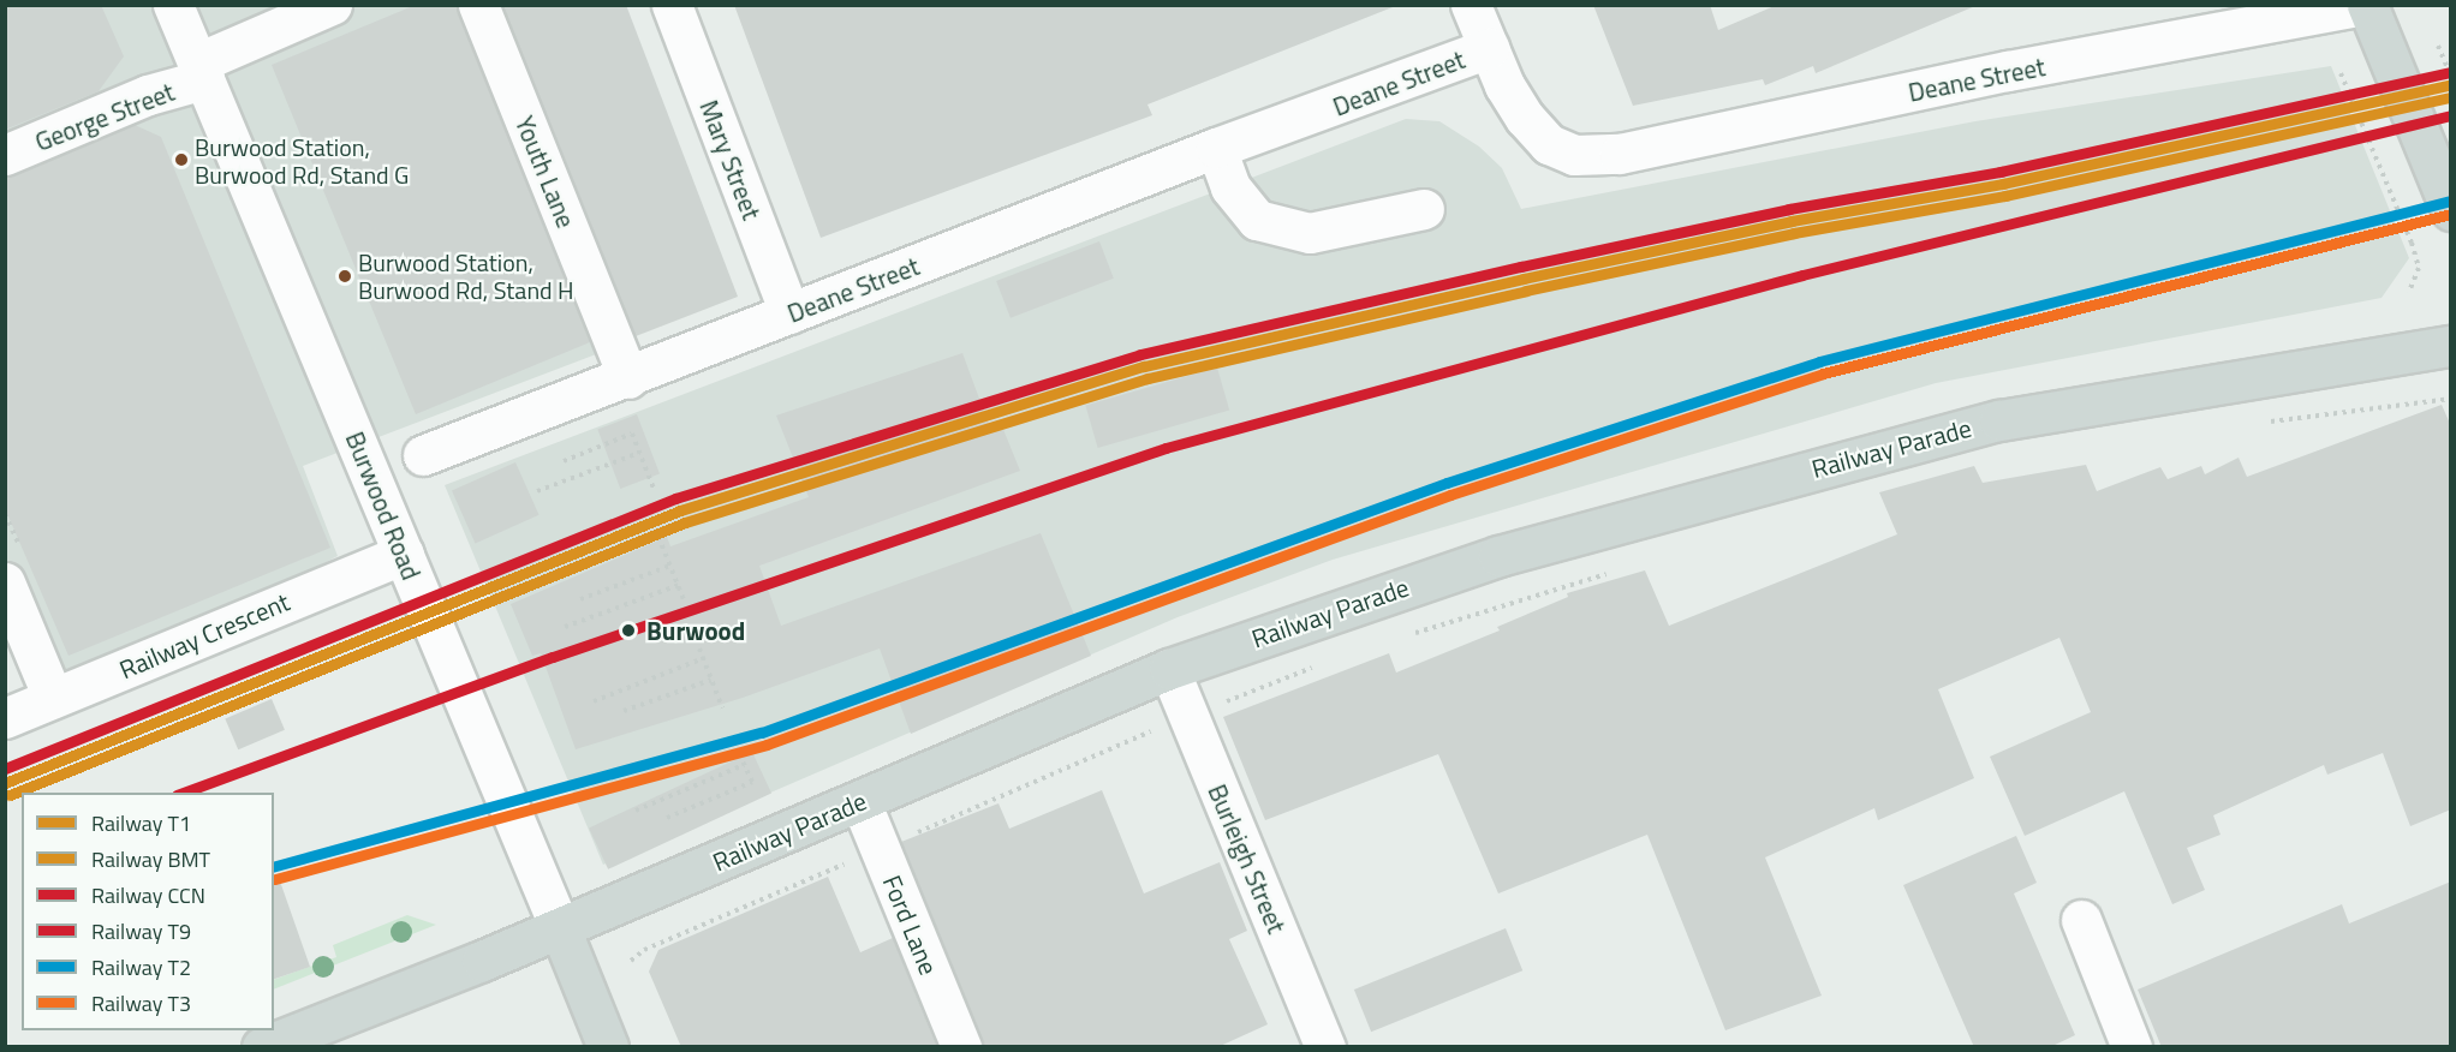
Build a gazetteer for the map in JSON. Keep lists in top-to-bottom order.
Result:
{
  "streets": {
    "main road": ["Railway Parade", "Burwood Road"],
    "street": [
      "Deane Street",
      "George Street",
      "Mary Street",
      "Youth Lane",
      "Railway Crescent",
      "Burleigh Street",
      "Ford Lane"
    ]
  },
  "crossings": [
    ["Deane Street", "Mary Street"],
    ["Deane Street", "Youth Lane"],
    ["George Street", "Burwood Road"],
    ["Railway Parade", "Burwood Road"],
    ["Railway Parade", "Burleigh Street"],
    ["Railway Parade", "Ford Lane"],
    ["Burwood Road", "Railway Crescent"]
  ],
  "places": ["Burwood Station, Burwood Rd, Stand G", "Burwood Station, Burwood Rd, Stand H", "Burwood"],
  "lines": [
    "rail line CCN",
    "rail line T1",
    "rail line BMT",
    "rail line T9",
    "rail line T2",
    "rail line T3"
  ],
  "legend": [
    "Railway T1",
    "Railway BMT",
    "Railway CCN",
    "Railway T9",
    "Railway T2",
    "Railway T3"
  ]
}
